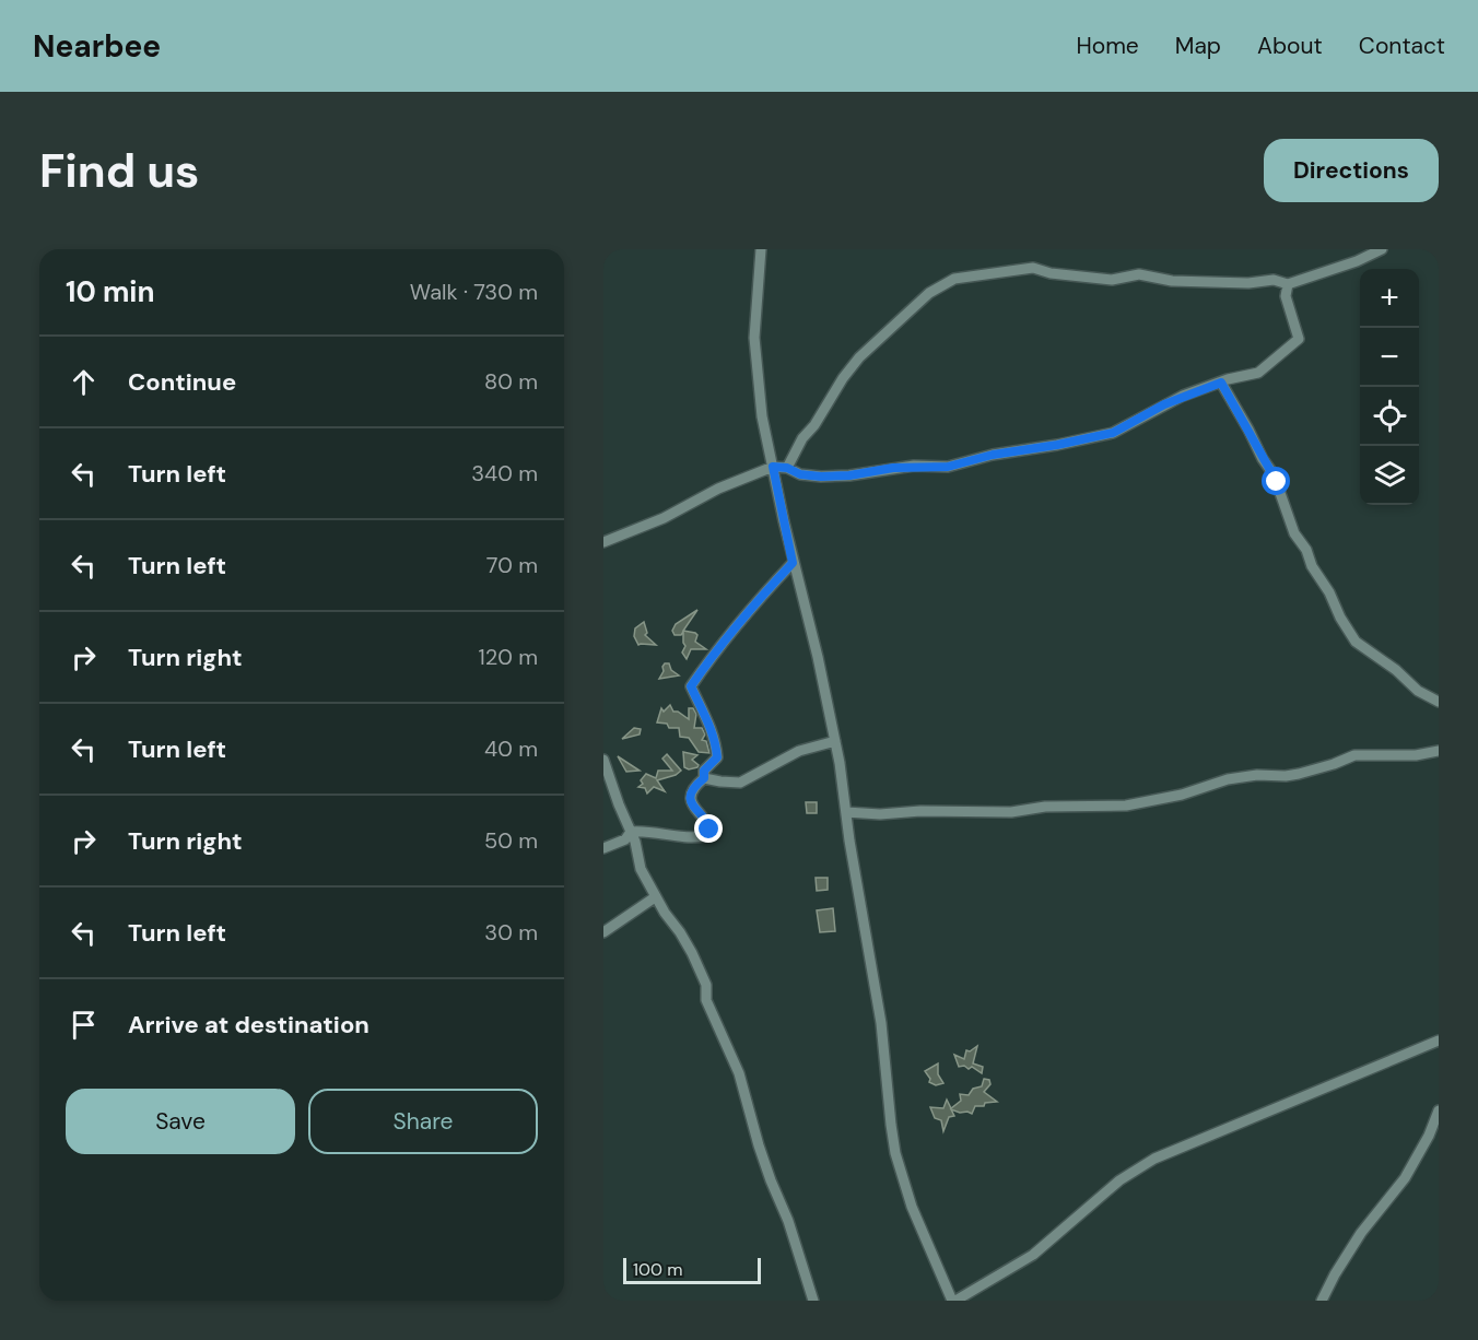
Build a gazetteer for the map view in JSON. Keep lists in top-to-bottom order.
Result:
{
  "scale_bar": "100 m",
  "page": {
    "header": "Nearbee",
    "nav": [
      "Home",
      "Map",
      "About",
      "Contact"
    ],
    "buttons": [
      "Directions",
      ["Save", "Share"]
    ],
    "title": "Find us",
    "heading": ["10 min", "Walk · 730 m"],
    "map_buttons": ["+", "−"],
    "list": [
      ["Continue", "80 m"],
      ["Turn left", "340 m"],
      ["Turn left", "70 m"],
      ["Turn right", "120 m"],
      ["Turn left", "40 m"],
      ["Turn right", "50 m"],
      ["Turn left", "30 m"],
      "Arrive at destination"
    ],
    "scale": "100 m"
  }
}
